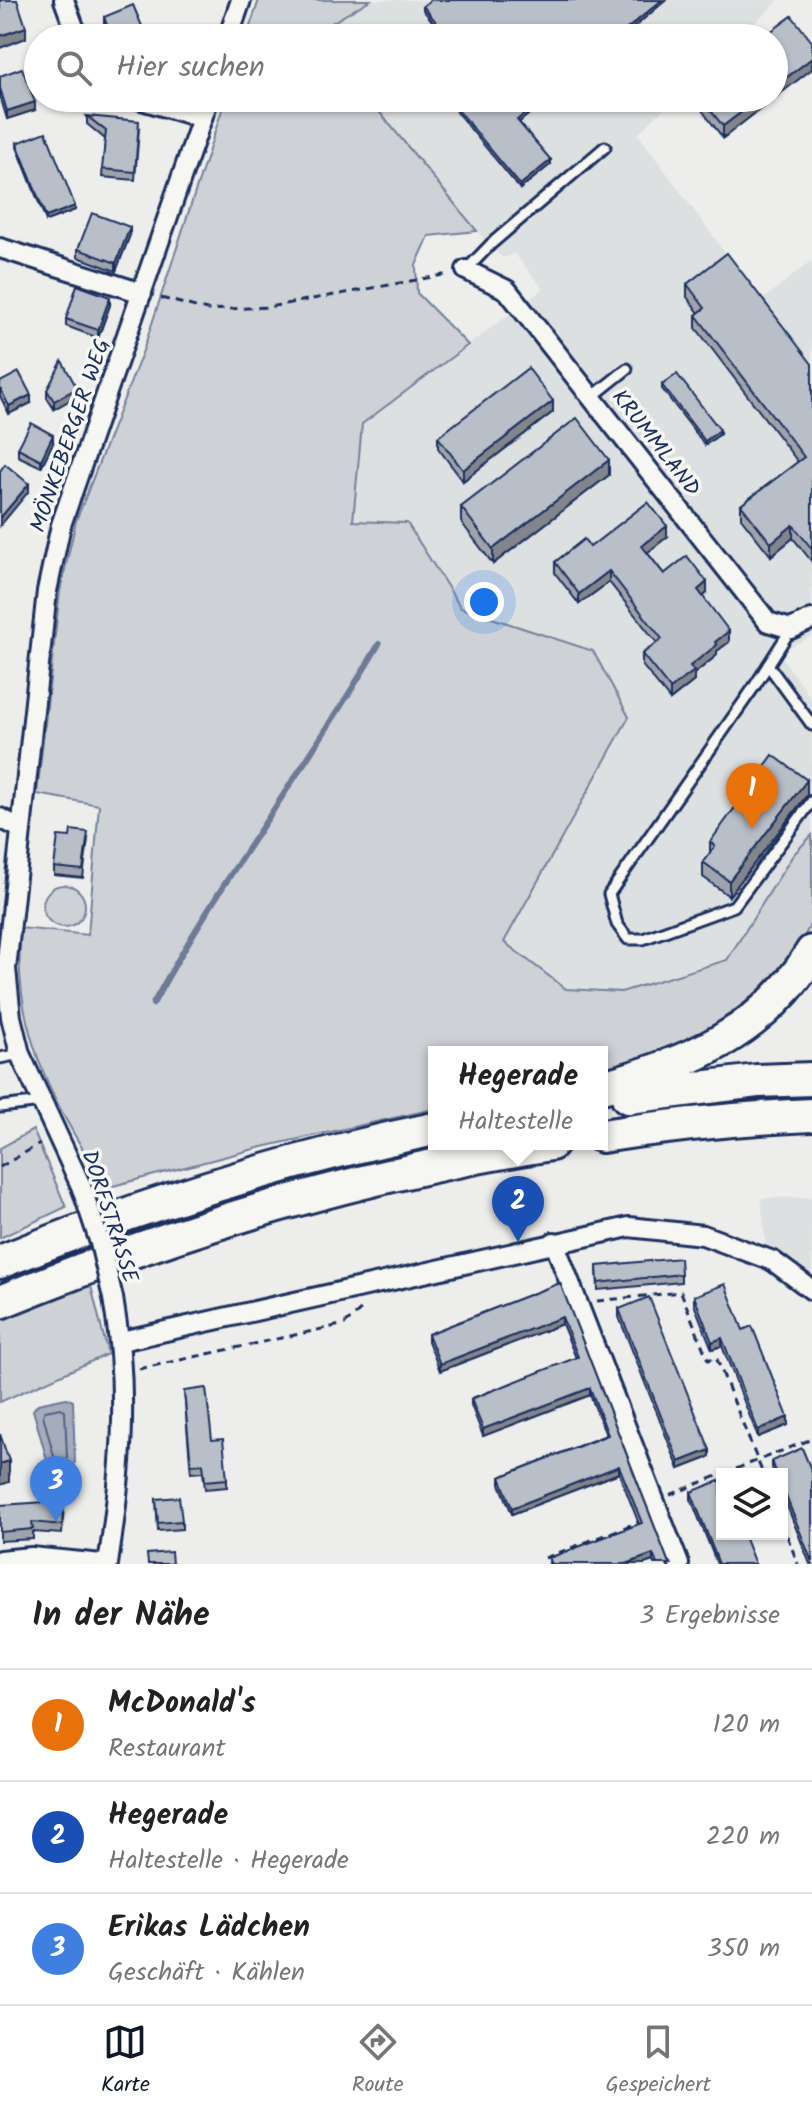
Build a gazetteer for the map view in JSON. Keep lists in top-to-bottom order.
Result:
{
  "streets": {
    "street": ["MÖNKEBERGER WEG", "KRUMMLAND", "DORFSTRASSE"]
  },
  "crossings": [
    ["MÖNKEBERGER WEG", "DORFSTRASSE"]
  ],
  "page": {
    "search": "Hier suchen",
    "pins": ["1", "2", "3"],
    "popup": ["Hegerade", "Haltestelle"],
    "heading": ["In der Nähe", "3 Ergebnisse"],
    "list": [
      {
        "mark": "1",
        "name": "McDonald's",
        "note": "Restaurant",
        "value": "120 m"
      },
      {
        "mark": "2",
        "name": "Hegerade",
        "note": "Haltestelle · Hegerade",
        "value": "220 m"
      },
      {
        "mark": "3",
        "name": "Erikas Lädchen",
        "note": "Geschäft · Kählen",
        "value": "350 m"
      }
    ],
    "nav": ["Karte", "Route", "Gespeichert"]
  }
}
